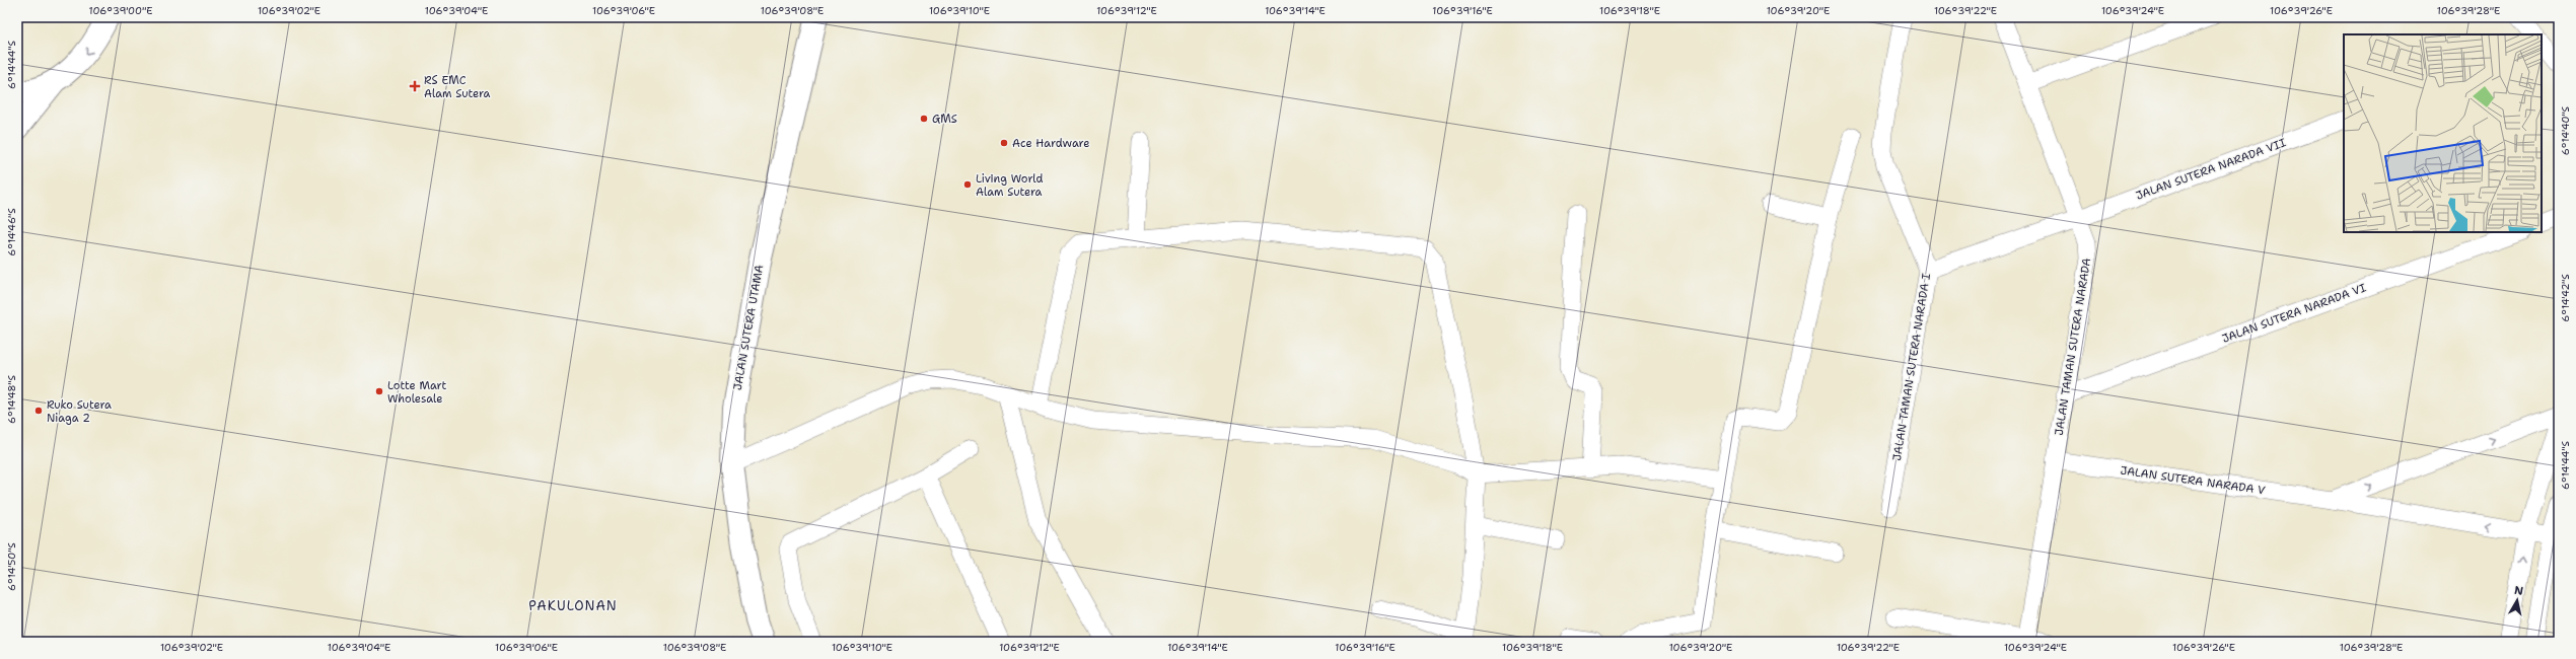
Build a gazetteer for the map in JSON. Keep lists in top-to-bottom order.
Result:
{
  "streets": {
    "street": [
      "JALAN SUTERA NARADA VII",
      "JALAN SUTERA NARADA VI",
      "JALAN SUTERA UTAMA",
      "JALAN TAMAN SUTERA NARADA",
      "JALAN TAMAN SUTERA NARADA I",
      "JALAN SUTERA NARADA V"
    ]
  },
  "crossings": [
    ["JALAN SUTERA NARADA VII", "JALAN TAMAN SUTERA NARADA"],
    ["JALAN SUTERA NARADA VII", "JALAN TAMAN SUTERA NARADA I"],
    ["JALAN SUTERA NARADA VI", "JALAN TAMAN SUTERA NARADA"],
    ["JALAN TAMAN SUTERA NARADA", "JALAN SUTERA NARADA V"]
  ],
  "districts": ["PAKULONAN"],
  "places": {
    "health": ["RS EMC Alam Sutera"],
    "other": [
      "GMS",
      "Ace Hardware",
      "Living World Alam Sutera",
      "Lotte Mart Wholesale",
      "Ruko Sutera Niaga 2"
    ]
  },
  "north": "top",
  "coordinates": [
    "106°39'00\"E",
    "106°39'02\"E",
    "106°39'04\"E",
    "106°39'06\"E",
    "106°39'08\"E",
    "106°39'10\"E",
    "106°39'12\"E",
    "106°39'14\"E",
    "106°39'16\"E",
    "106°39'18\"E",
    "106°39'20\"E",
    "106°39'22\"E",
    "106°39'24\"E",
    "106°39'26\"E",
    "106°39'28\"E",
    "6°14'44\"S",
    "6°14'40\"S",
    "6°14'46\"S",
    "6°14'42\"S",
    "6°14'48\"S",
    "6°14'50\"S"
  ]
}
